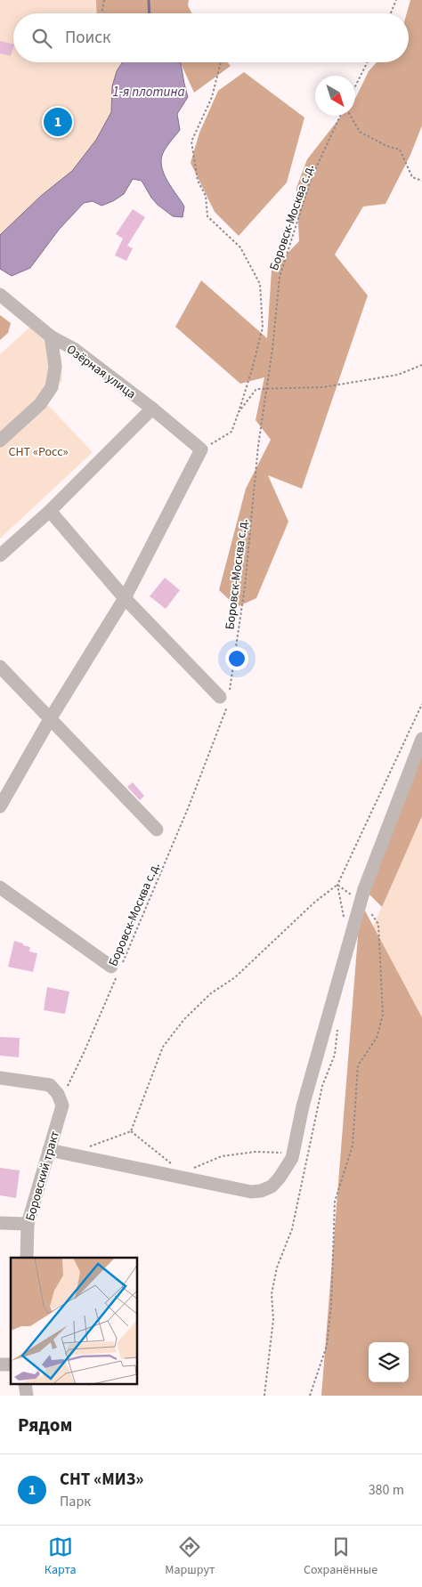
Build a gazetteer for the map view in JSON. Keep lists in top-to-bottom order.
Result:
{
  "streets": {
    "street": ["Озёрная улица", "Боровский тракт"],
    "path": ["Боровск-Москва с.д."]
  },
  "crossings": [
    ["Боровск-Москва с.д.", "Боровский тракт"]
  ],
  "water": ["1-я плотина"],
  "parks": ["СНТ «Росс»"],
  "north": "bottom right",
  "page": {
    "search": "Поиск",
    "pins": "1",
    "heading": "Рядом",
    "list": [
      {
        "mark": "1",
        "name": "СНТ «МИЗ»",
        "note": "Парк",
        "value": "380 m"
      }
    ],
    "nav": ["Карта", "Маршрут", "Сохранённые"]
  }
}
